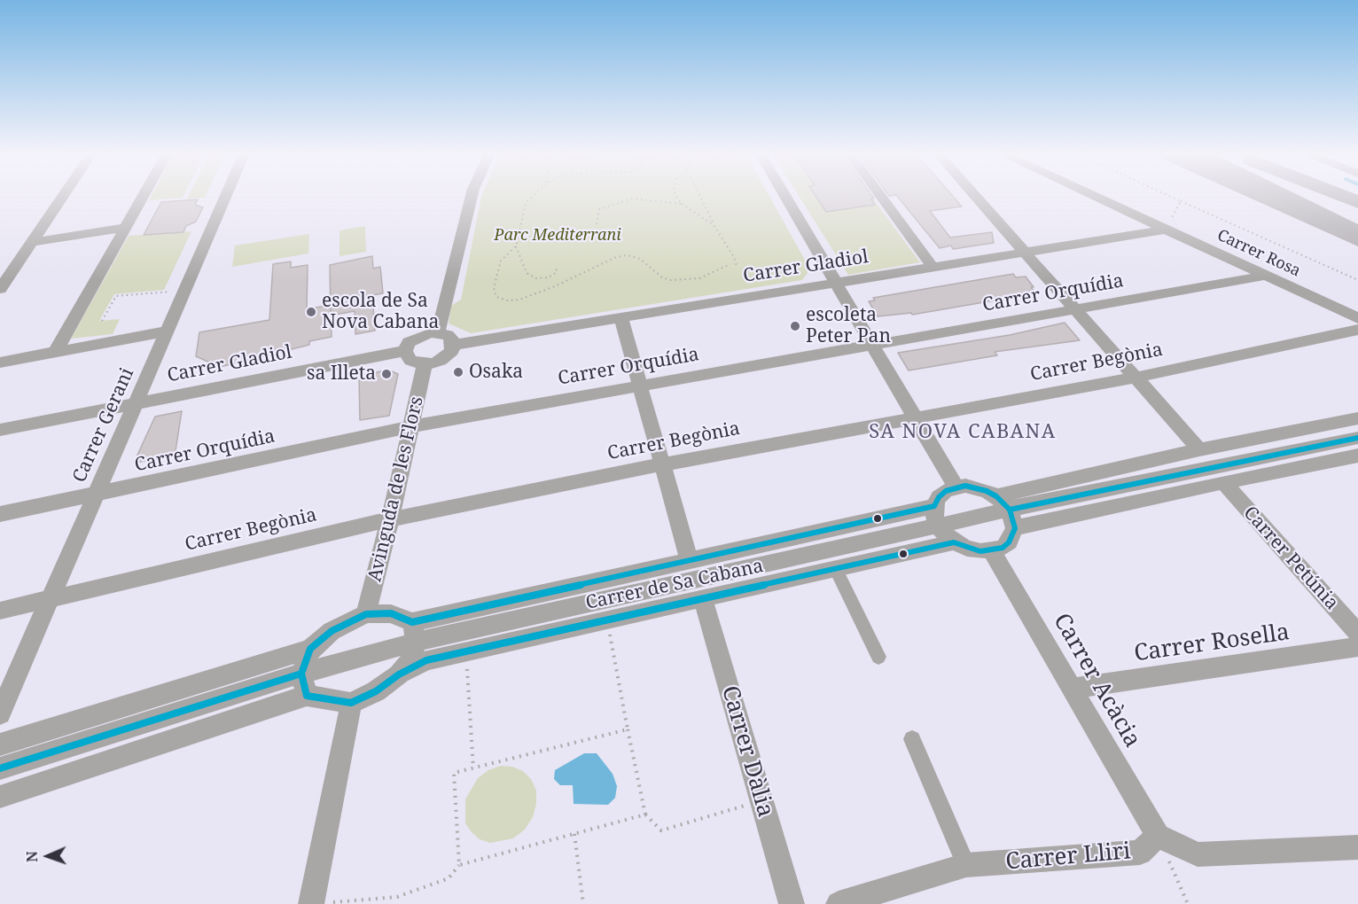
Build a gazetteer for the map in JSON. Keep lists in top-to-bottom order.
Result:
{
  "streets": {
    "street": [
      "Carrer Rosa",
      "Carrer Gladiol",
      "Carrer Orquídia",
      "Carrer Begònia",
      "Carrer Gerani",
      "Avinguda de les Flors",
      "Carrer Petúnia",
      "Carrer de Sa Cabana",
      "Carrer Rosella",
      "Carrer Acàcia",
      "Carrer Dàlia",
      "Carrer Lliri"
    ]
  },
  "crossings": [
    ["Carrer Rosa", "Carrer Gladiol"],
    ["Carrer Rosa", "Carrer Orquídia"],
    ["Carrer Gladiol", "Carrer Gerani"],
    ["Carrer Gladiol", "Avinguda de les Flors"],
    ["Carrer Orquídia", "Carrer Gerani"],
    ["Carrer Orquídia", "Avinguda de les Flors"],
    ["Carrer Begònia", "Carrer Gerani"],
    ["Carrer Begònia", "Avinguda de les Flors"],
    ["Carrer Rosella", "Carrer Acàcia"],
    ["Carrer Acàcia", "Carrer Lliri"]
  ],
  "districts": ["SA NOVA CABANA"],
  "parks": ["Parc Mediterrani"],
  "places": [
    "escola de Sa Nova Cabana",
    "escoleta Peter Pan",
    "Osaka",
    "sa Illeta"
  ],
  "north": "left"
}
